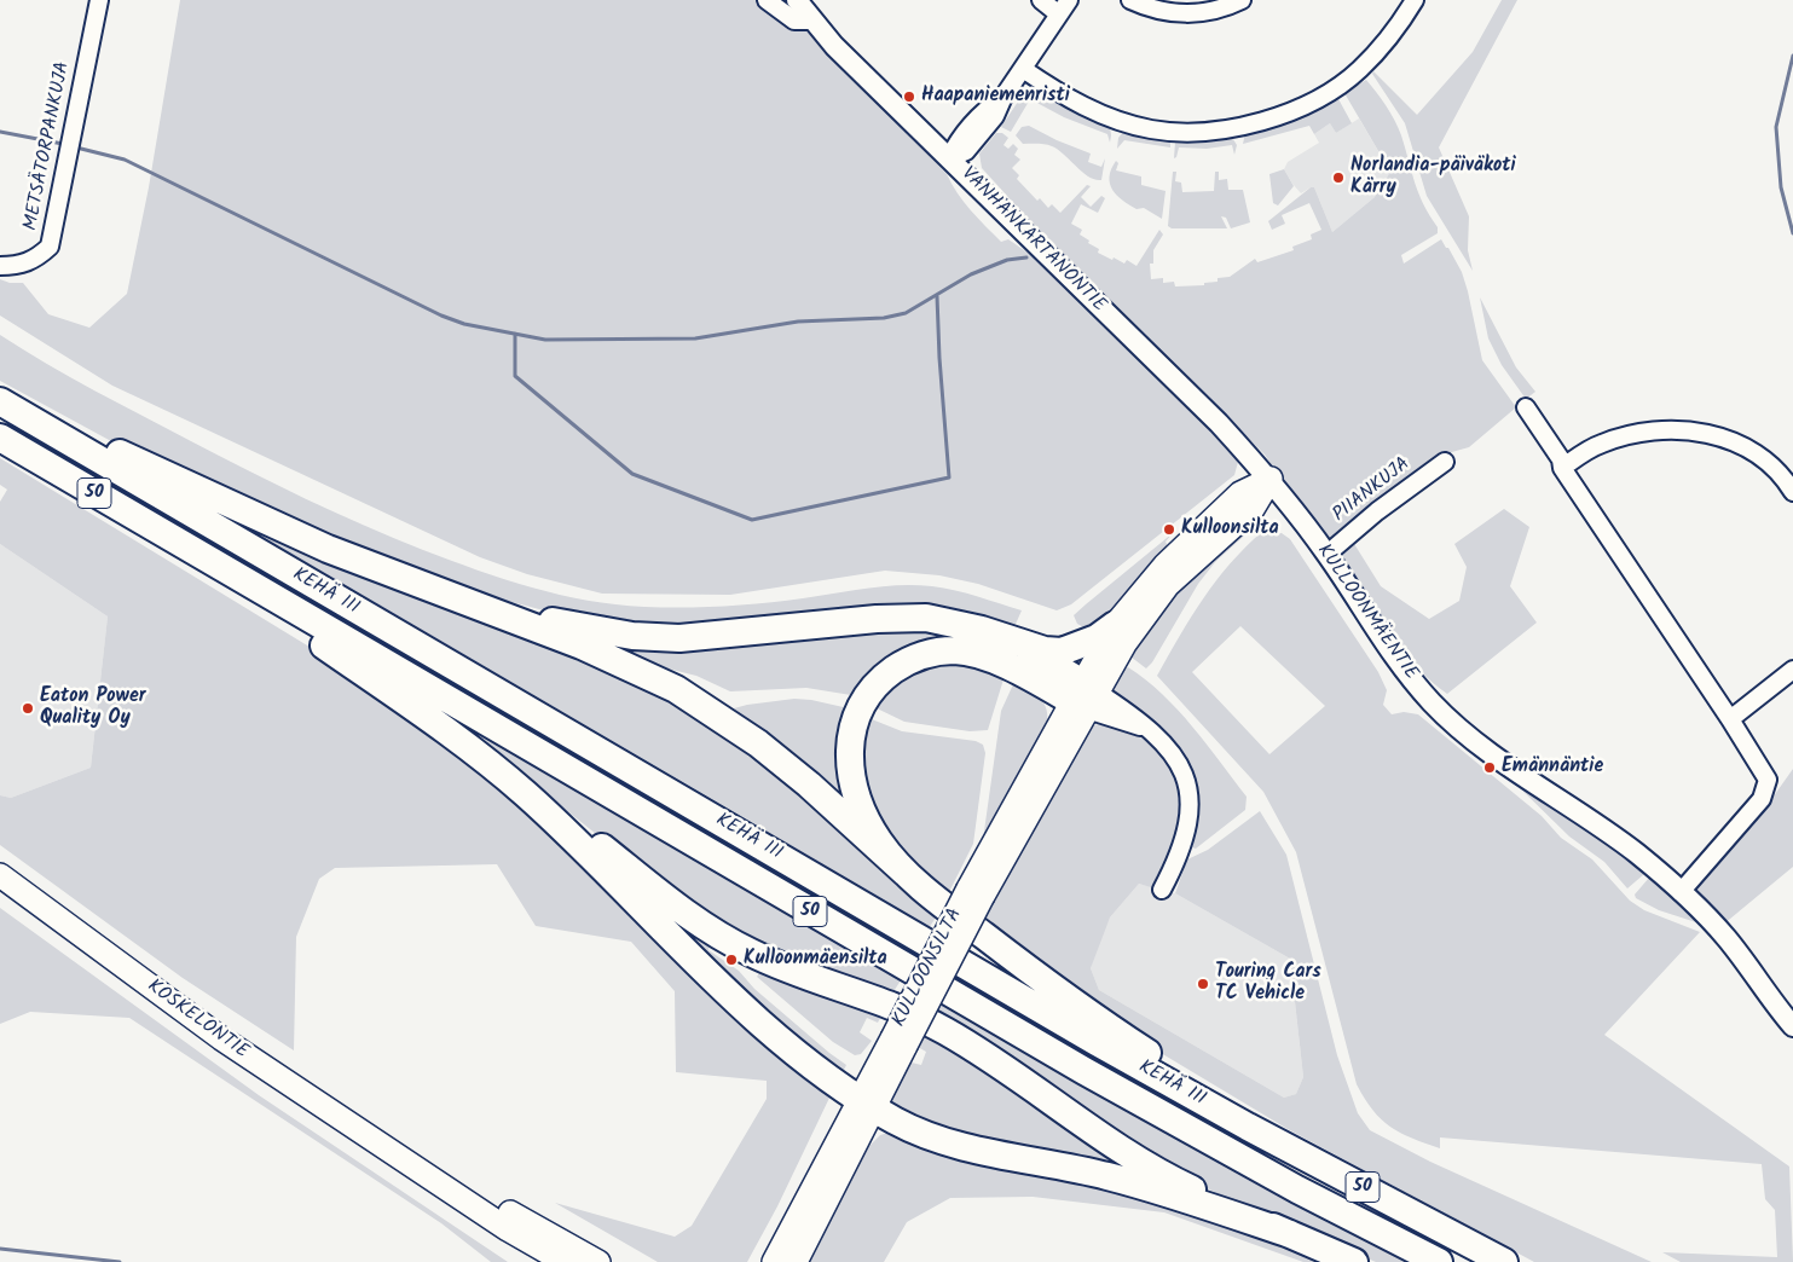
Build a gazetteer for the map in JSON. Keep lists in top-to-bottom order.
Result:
{
  "streets": {
    "highway": ["50", "KEHÄ III"],
    "main road": ["KULLOONSILTA", "KOSKELONTIE"],
    "street": [
      "METSÄTORPANKUJA",
      "VANHANKARTANONTIE",
      "PIIANKUJA",
      "KULLOONMÄENTIE"
    ]
  },
  "crossings": [
    ["VANHANKARTANONTIE", "KULLOONMÄENTIE"],
    ["VANHANKARTANONTIE", "KULLOONSILTA"],
    ["PIIANKUJA", "KULLOONMÄENTIE"],
    ["KULLOONMÄENTIE", "KULLOONSILTA"]
  ],
  "places": [
    "Haapaniemenristi",
    "Norlandia-päiväkoti Kärry",
    "Kulloonsilta",
    "Eaton Power Quality Oy",
    "Emännäntie",
    "Kulloonmäensilta",
    "Touring Cars TC Vehicle"
  ]
}
